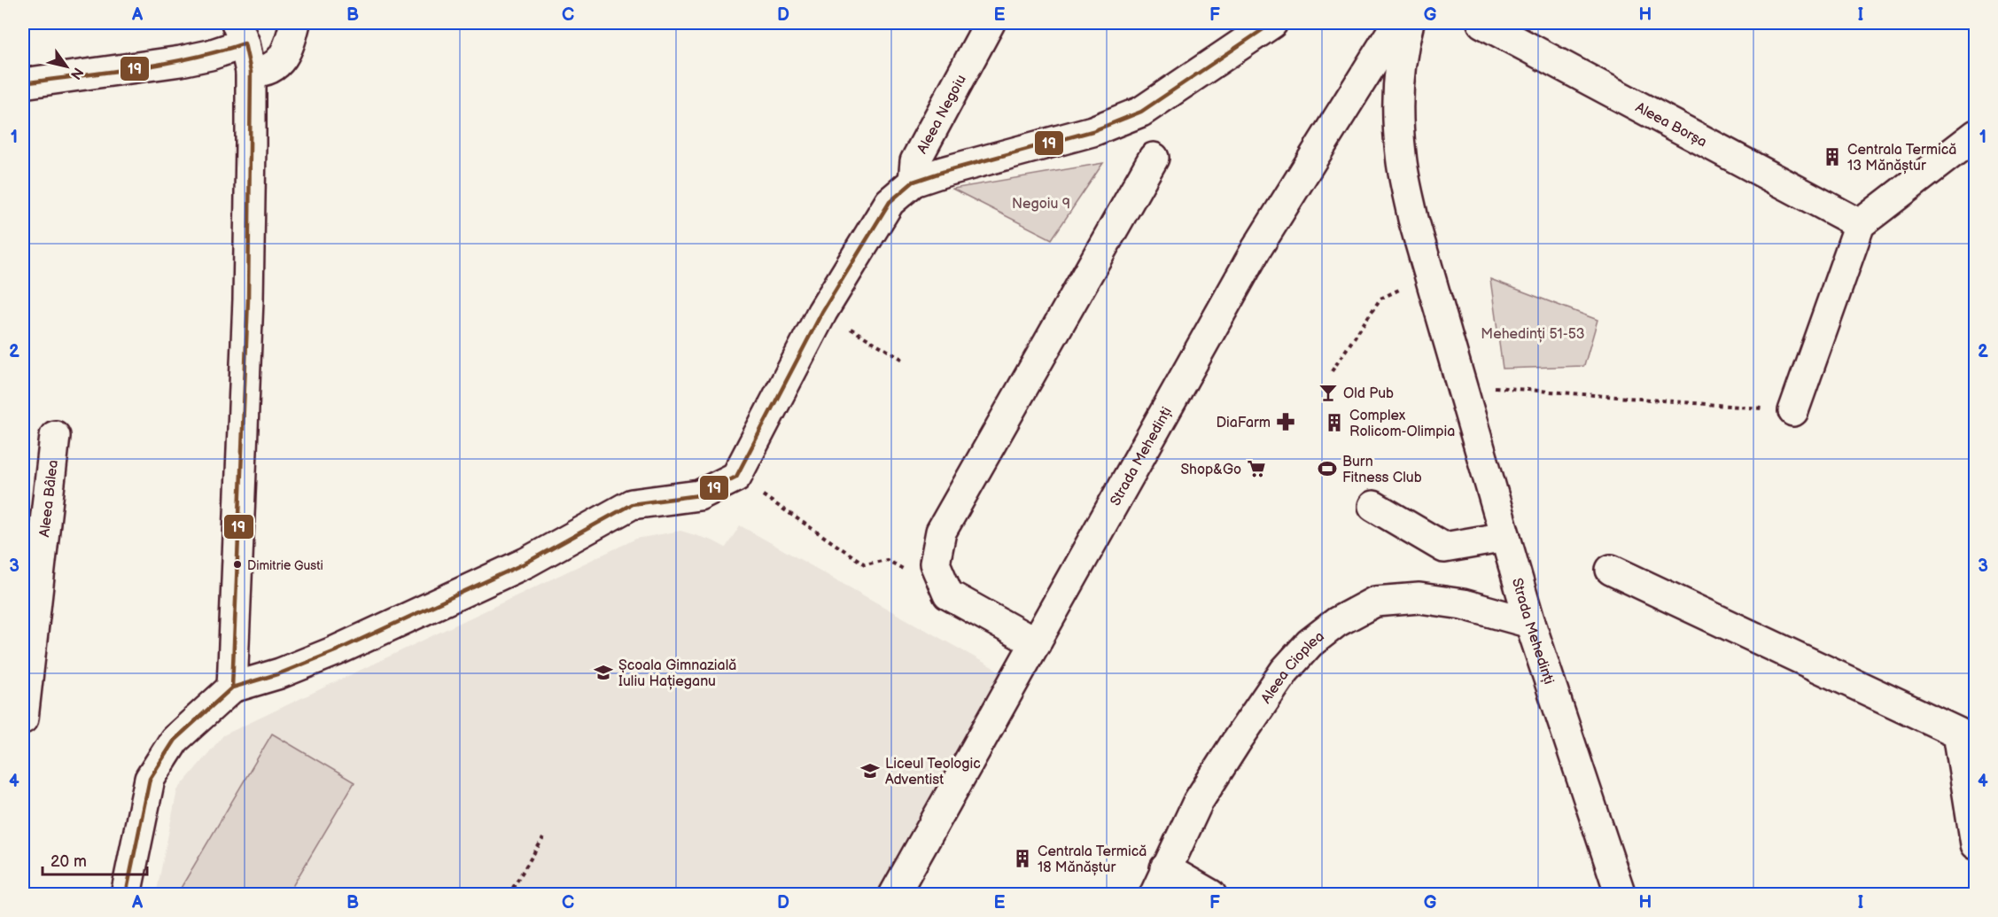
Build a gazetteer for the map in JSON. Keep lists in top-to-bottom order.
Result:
{
  "streets": {
    "street": [
      "Aleea Negoiu",
      "Aleea Borșa",
      "Strada Mehedinți",
      "Aleea Bâlea",
      "Aleea Cioplea"
    ]
  },
  "crossings": [
    ["Strada Mehedinți", "Aleea Cioplea"]
  ],
  "parks": ["Negoiu 9", "Mehedinți 51-53"],
  "places": {
    "building": ["Centrala Termică 13 Mănăștur", "Complex Rolicom-Olimpia", "Centrala Termică 18 Mănăștur"],
    "bar": ["Old Pub"],
    "pharmacy": ["DiaFarm"],
    "supermarket": ["Shop&Go"],
    "sports": ["Burn Fitness Club"],
    "other": ["Dimitrie Gusti"],
    "school or university": ["Școala Gimnazială Iuliu Hațieganu", "Liceul Teologic Adventist"]
  },
  "lines": ["transit line 19"],
  "scale_bar": "20 m",
  "north": "bottom right",
  "grid": {
    "columns": [
      "A",
      "B",
      "C",
      "D",
      "E",
      "F",
      "G",
      "H",
      "I"
    ],
    "rows": [
      "1",
      "2",
      "3",
      "4"
    ]
  }
}
